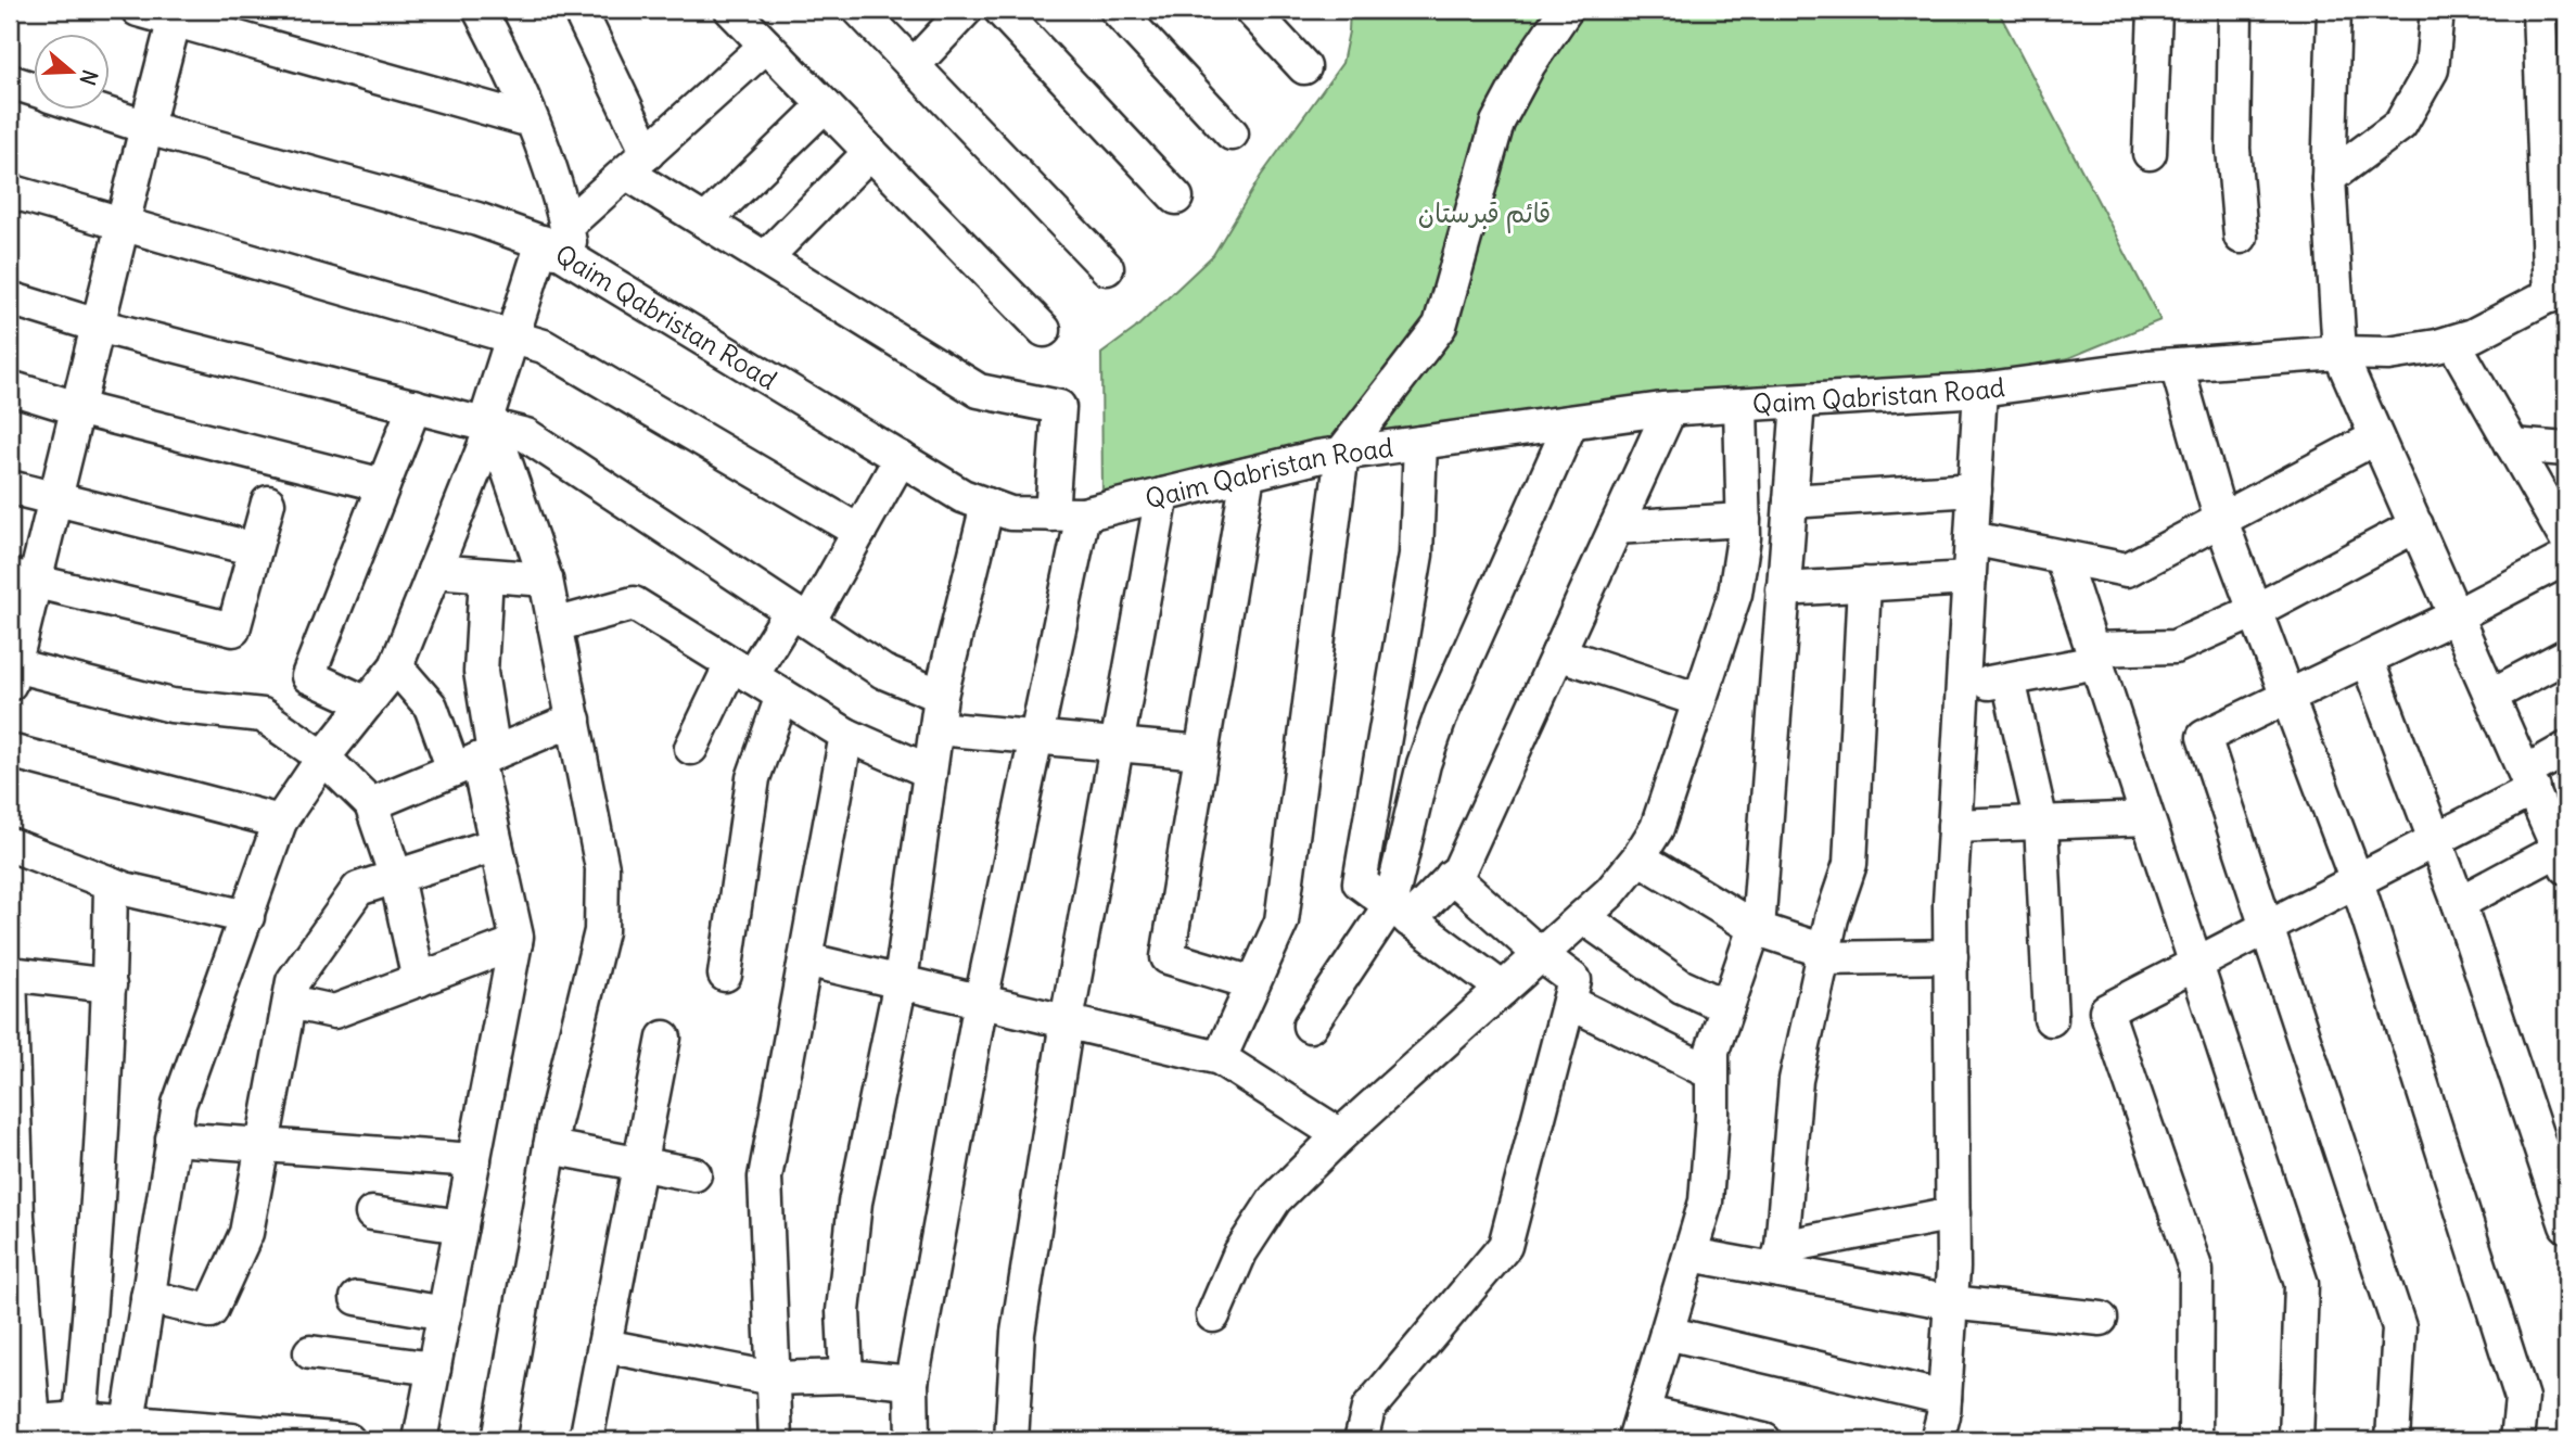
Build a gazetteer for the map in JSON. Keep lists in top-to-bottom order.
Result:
{
  "streets": {
    "street": ["Qaim Qabristan Road"]
  },
  "parks": ["قائم قبرستان"],
  "north": "right"
}
